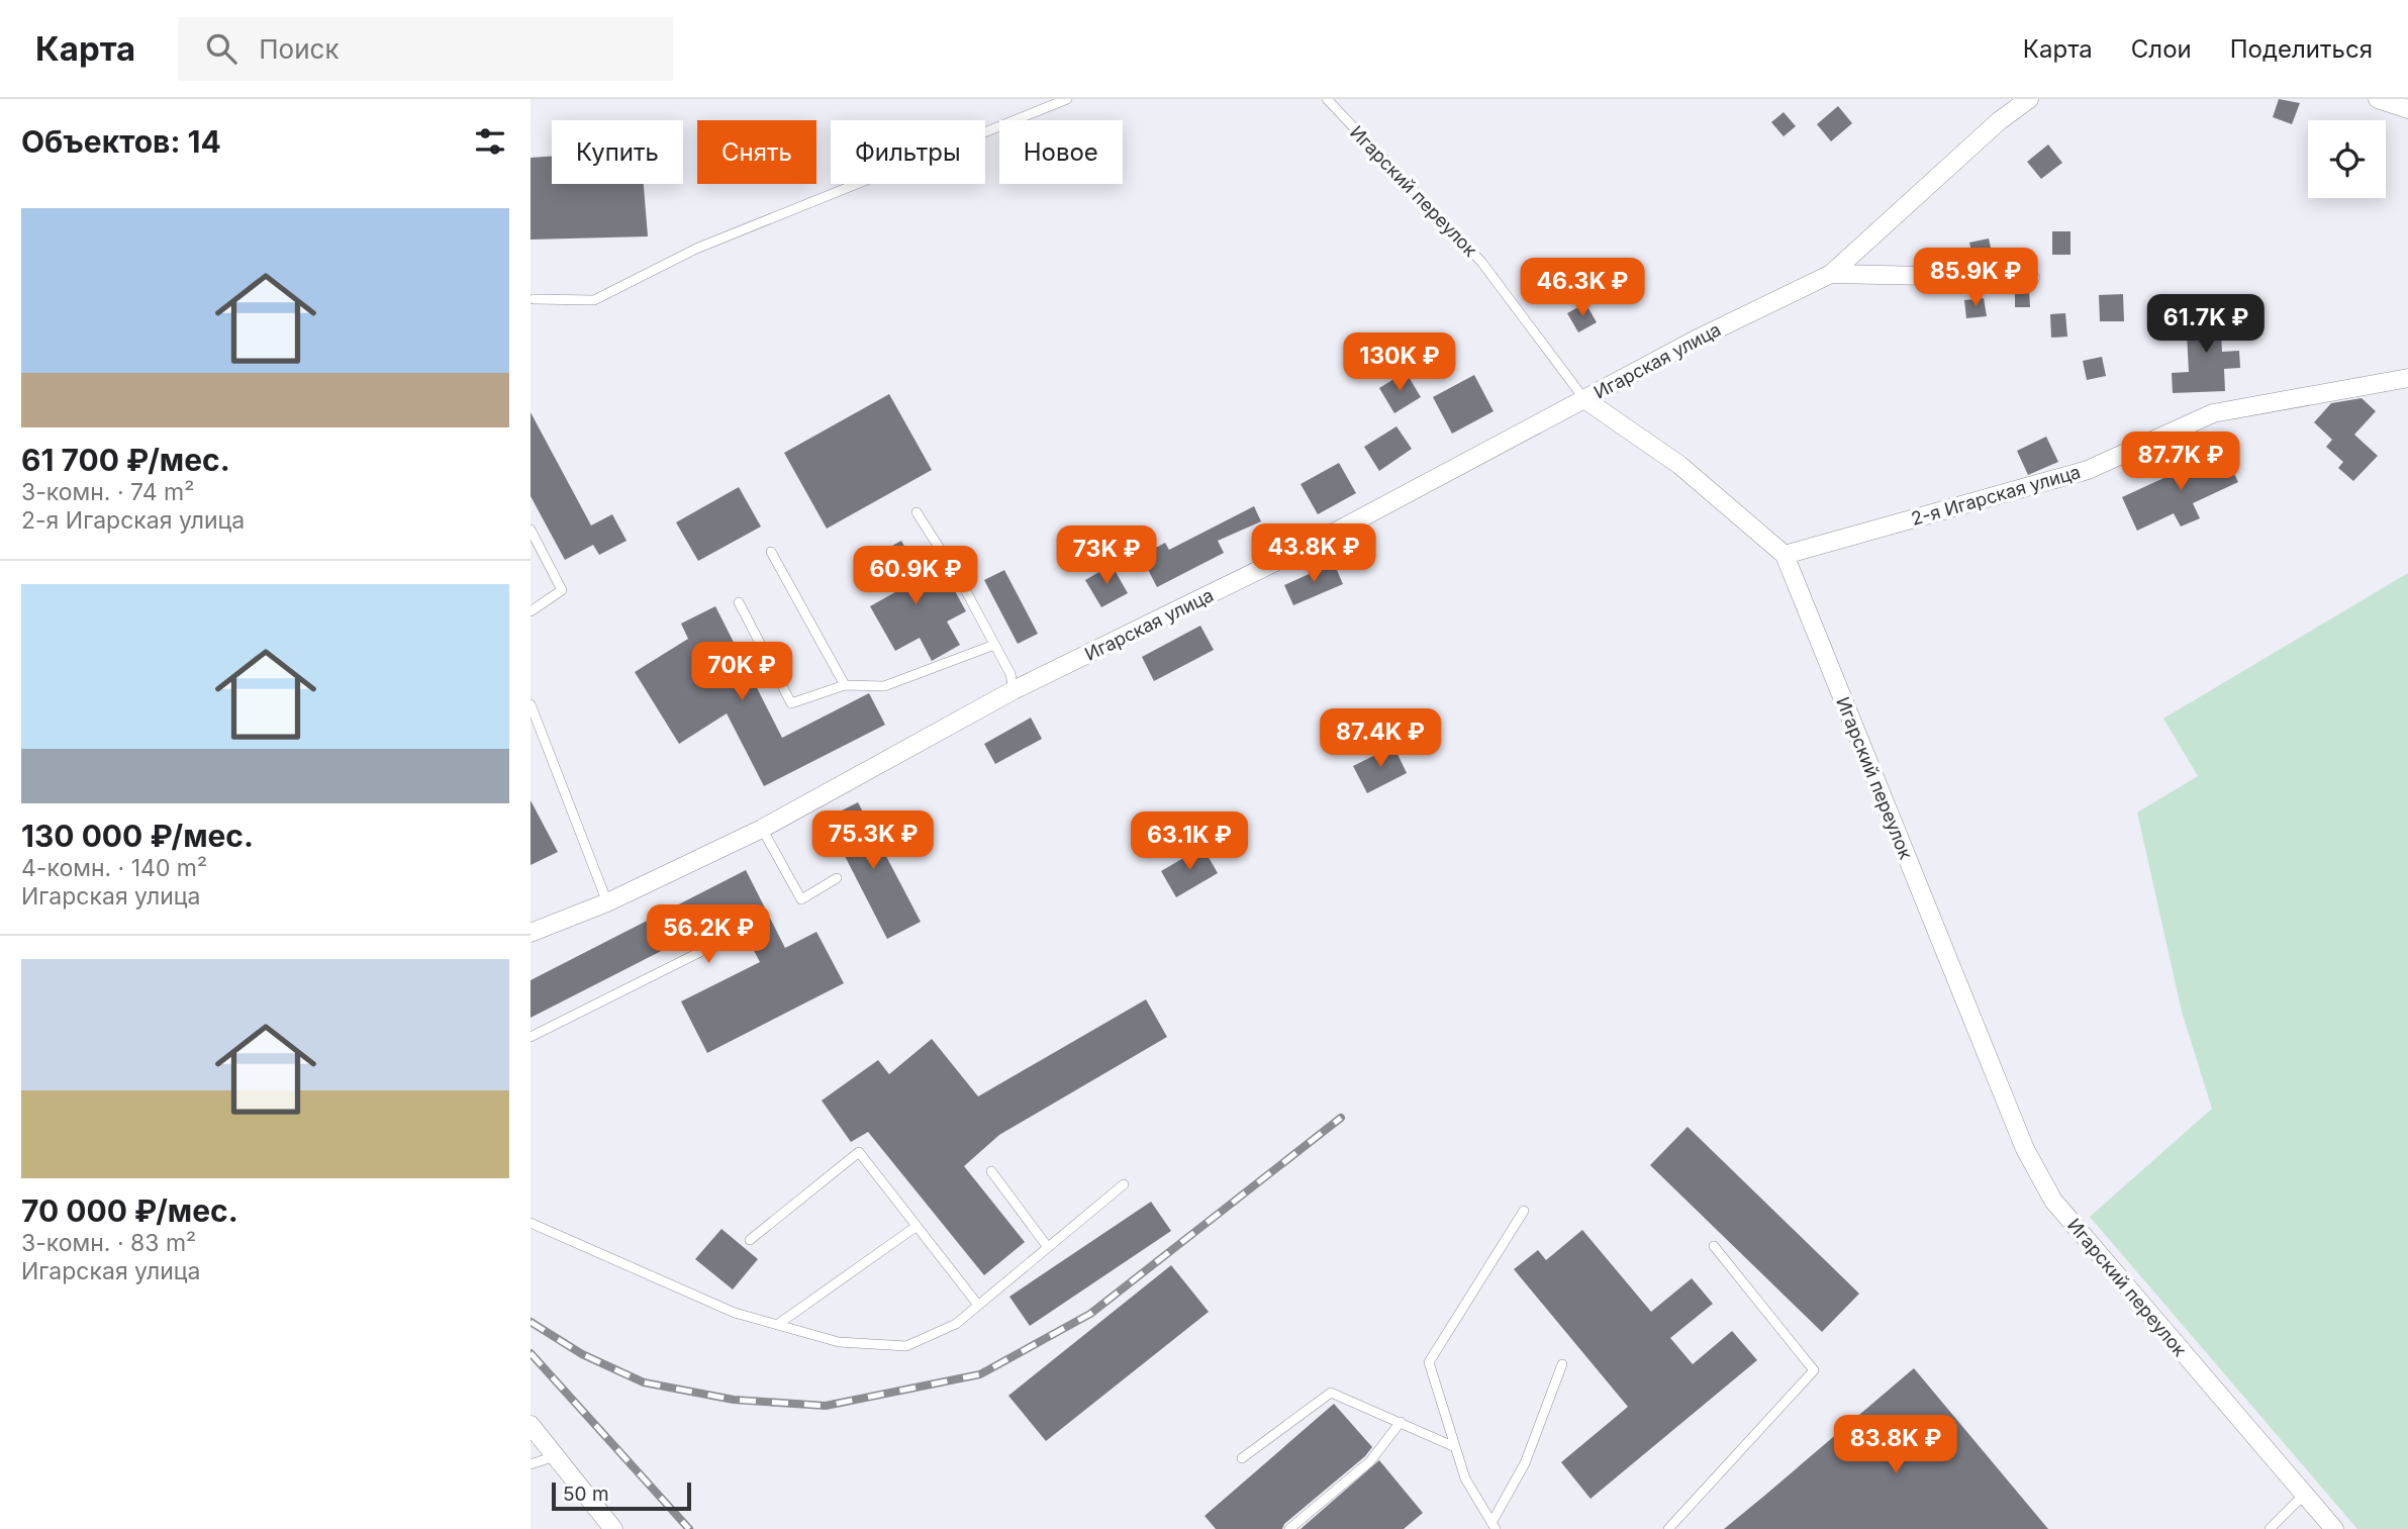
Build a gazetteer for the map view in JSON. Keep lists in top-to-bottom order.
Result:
{
  "streets": {
    "street": ["Игарский переулок", "Игарская улица", "2-я Игарская улица"]
  },
  "crossings": [
    ["Игарский переулок", "Игарская улица"],
    ["Игарский переулок", "2-я Игарская улица"]
  ],
  "scale_bar": "50 m",
  "page": {
    "header": "Карта",
    "search": "Поиск",
    "nav": ["Карта", "Слои", "Поделиться"],
    "heading": "Объектов: 14",
    "chip": [
      "Купить",
      "Снять",
      "Фильтры",
      "Новое"
    ],
    "list": [
      {
        "name": "61 700 ₽/мес.",
        "note": "3-комн. · 74 m² · 2-я Игарская улица"
      },
      {
        "name": "130 000 ₽/мес.",
        "note": "4-комн. · 140 m² · Игарская улица"
      },
      {
        "name": "70 000 ₽/мес.",
        "note": "3-комн. · 83 m² · Игарская улица"
      }
    ],
    "price": [
      "85.9K ₽",
      "46.3K ₽",
      "61.7K ₽",
      "130K ₽",
      "87.7K ₽",
      "43.8K ₽",
      "73K ₽",
      "60.9K ₽",
      "70K ₽",
      "87.4K ₽",
      "75.3K ₽",
      "63.1K ₽",
      "56.2K ₽",
      "83.8K ₽"
    ],
    "scale": "50 m"
  }
}
